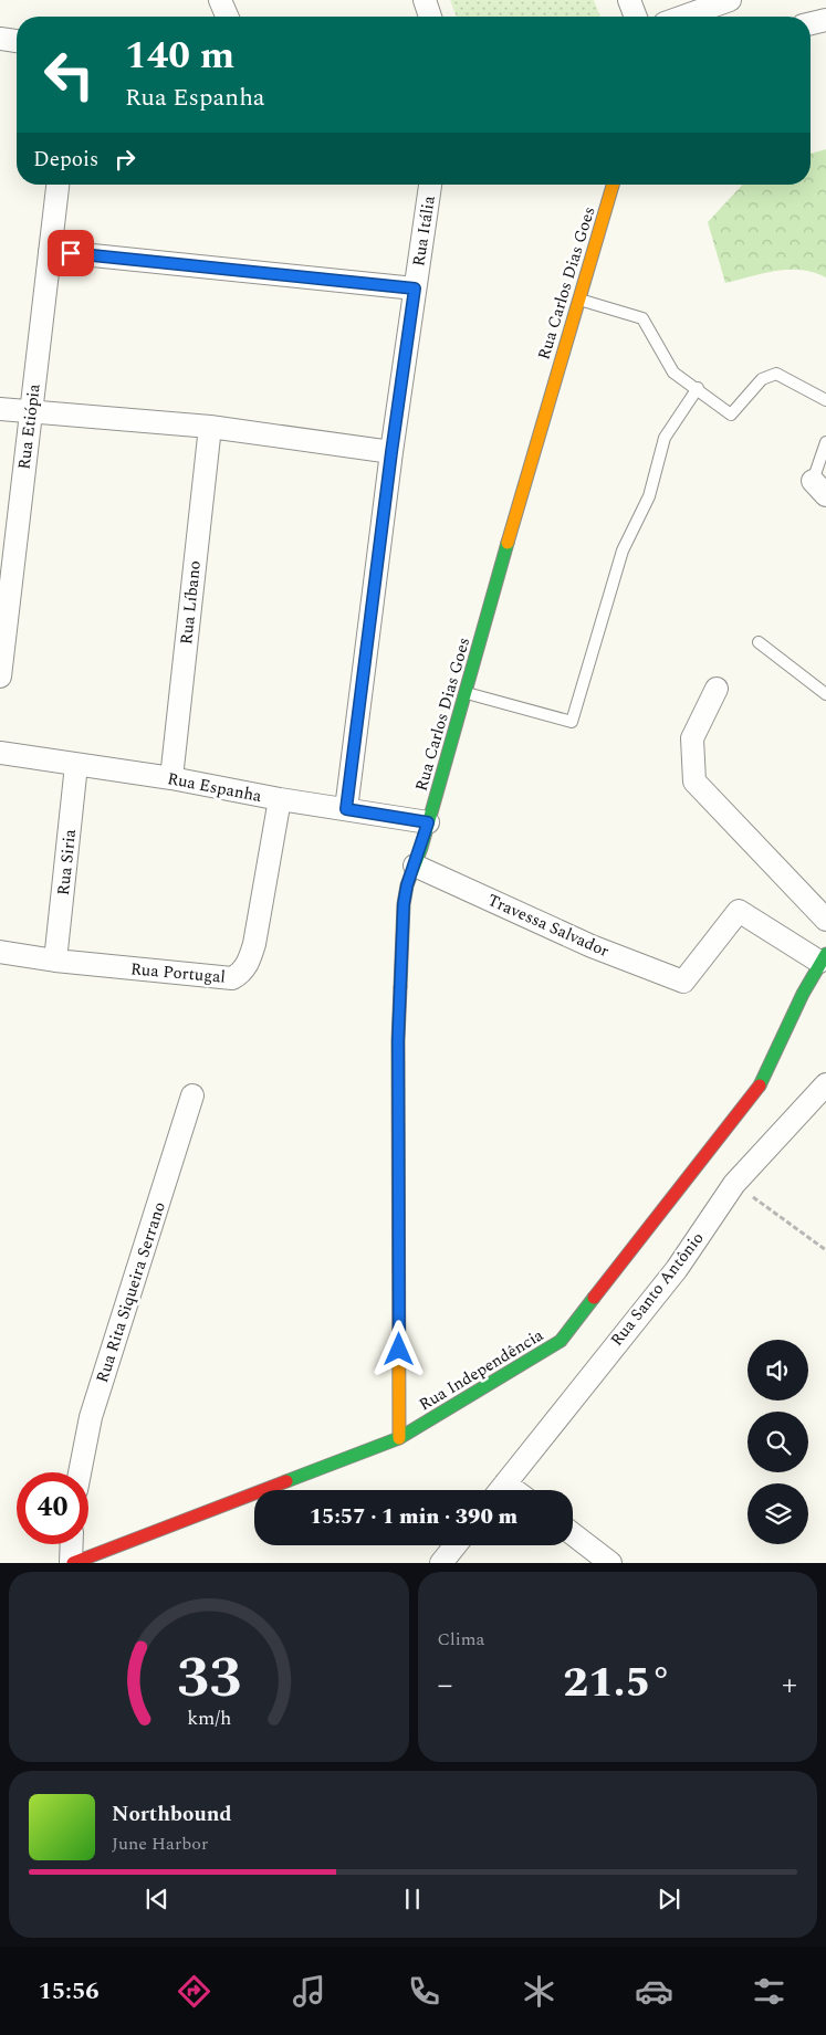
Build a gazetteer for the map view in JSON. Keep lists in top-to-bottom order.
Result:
{
  "streets": {
    "street": [
      "Rua Itália",
      "Rua Carlos Dias Goes",
      "Rua Etiópia",
      "Rua Líbano",
      "Rua Espanha",
      "Rua Siria",
      "Travessa Salvador",
      "Rua Portugal",
      "Rua Santo Antônio",
      "Rua Rita Siqueira Serrano",
      "Rua Independência"
    ]
  },
  "crossings": [
    ["Rua Itália", "Rua Espanha"],
    ["Rua Carlos Dias Goes", "Rua Espanha"],
    ["Rua Carlos Dias Goes", "Travessa Salvador"],
    ["Rua Carlos Dias Goes", "Rua Independência"],
    ["Rua Líbano", "Rua Espanha"],
    ["Rua Espanha", "Rua Siria"],
    ["Rua Espanha", "Rua Portugal"],
    ["Rua Siria", "Rua Portugal"],
    ["Travessa Salvador", "Rua Independência"]
  ],
  "page": {
    "turn": ["140 m", "Rua Espanha"],
    "then": "Depois",
    "limit": "40",
    "trip": "15:57 · 1 min · 390 m",
    "tile": "Clima",
    "heat": ["−", "21.5°", "+"],
    "song": ["Northbound", "June Harbor"],
    "tabs": "15:56",
    "gauge": ["33", "km/h"]
  }
}
